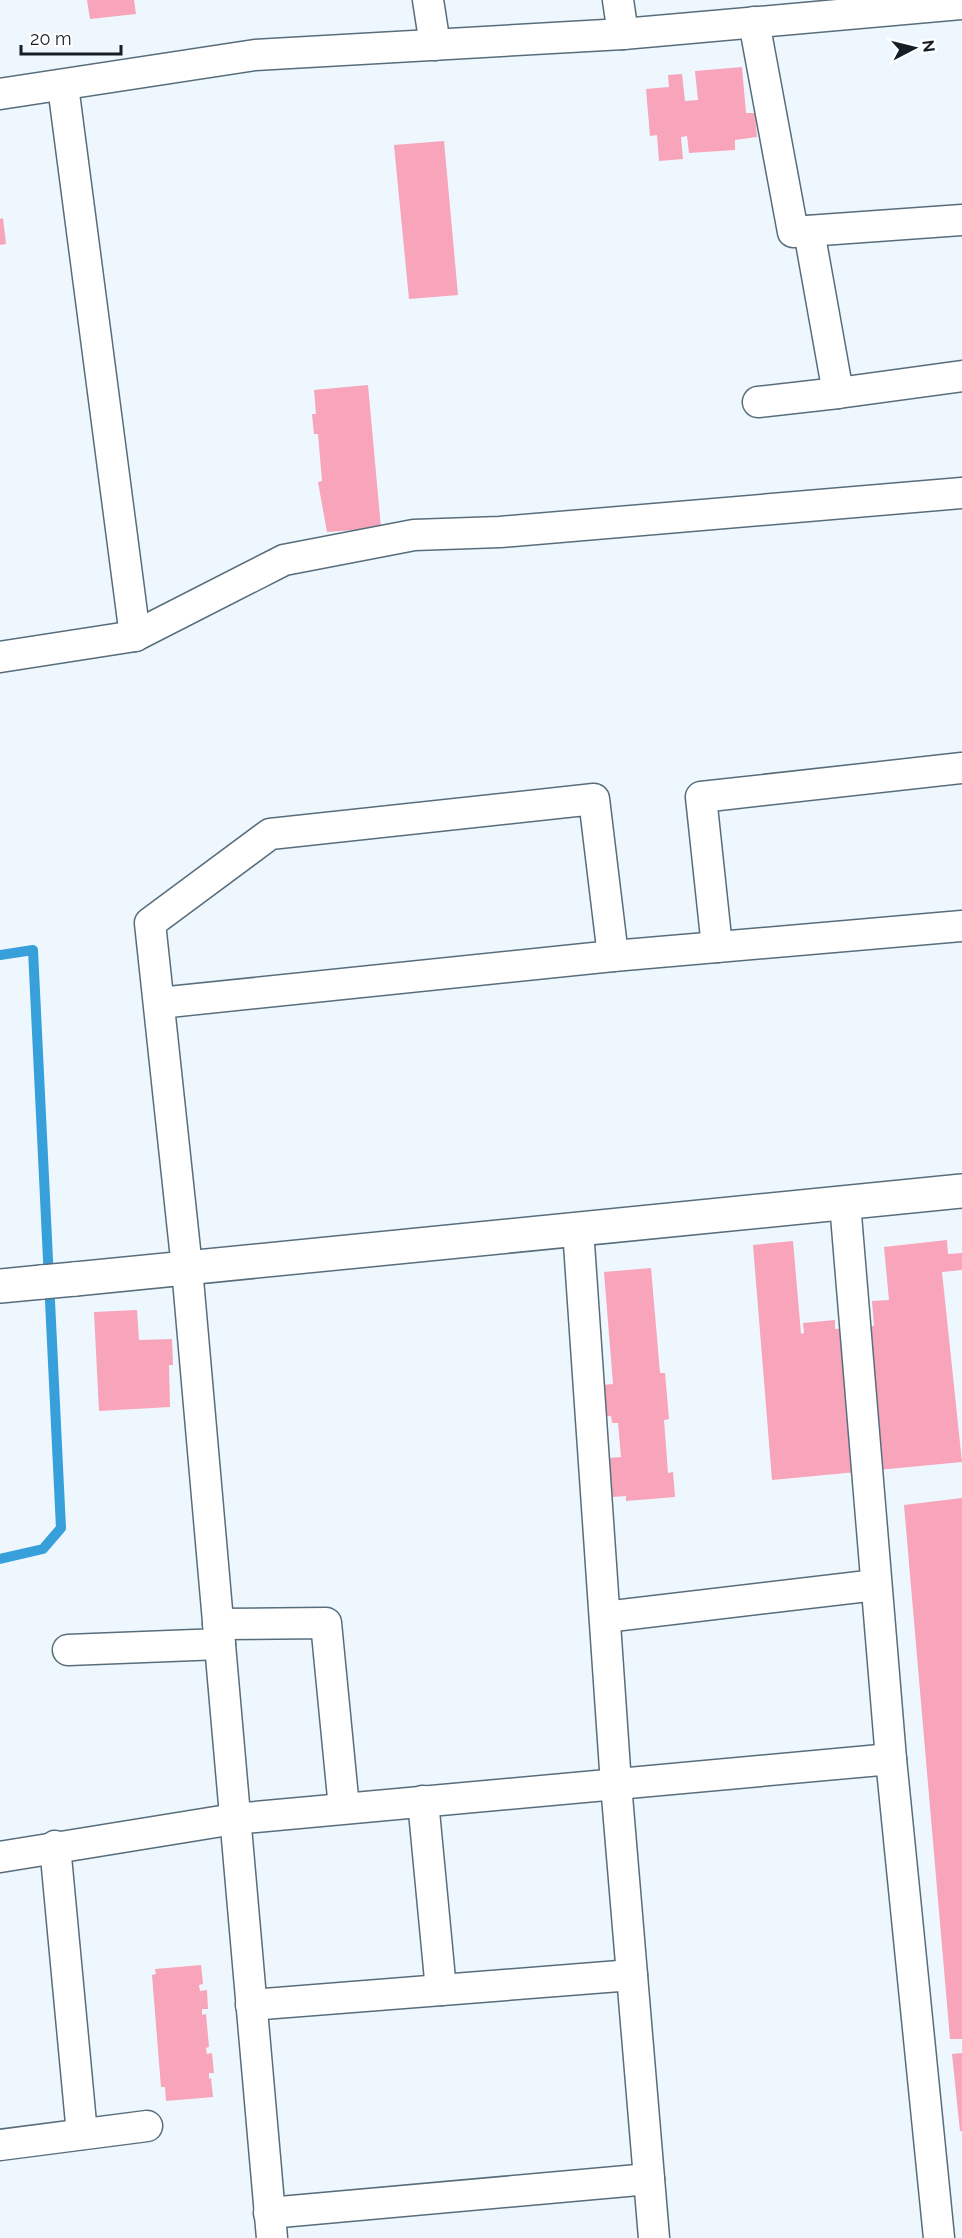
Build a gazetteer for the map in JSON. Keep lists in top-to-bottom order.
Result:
{
  "scale_bar": "20 m",
  "north": "right"
}
